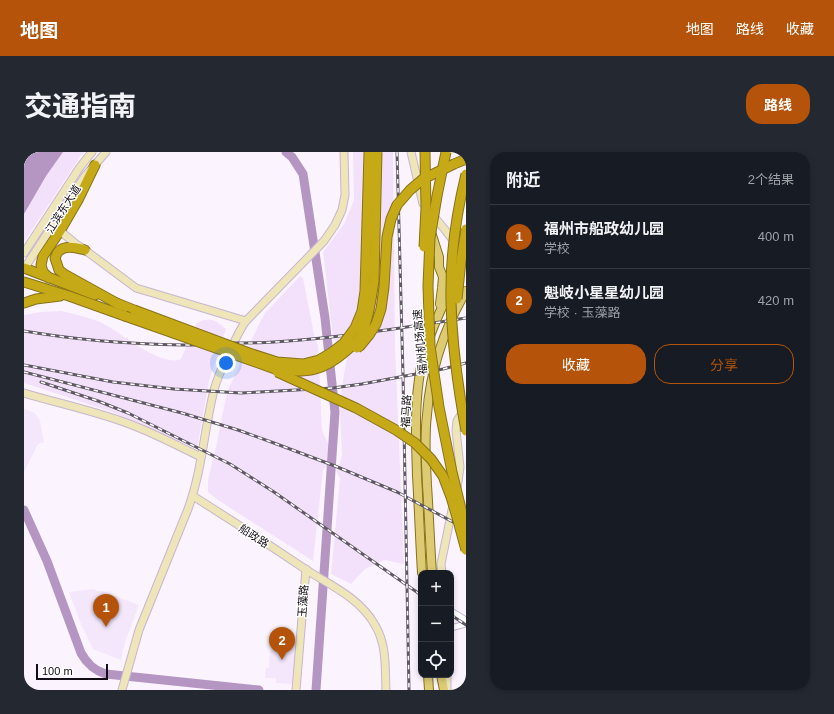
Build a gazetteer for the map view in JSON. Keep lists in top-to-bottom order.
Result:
{
  "streets": {
    "highway": ["福州机场高速"],
    "main road": ["福马路"],
    "street": ["江滨东大道", "船政路", "玉藻路"]
  },
  "crossings": [
    ["船政路", "玉藻路"]
  ],
  "scale_bar": "100 m",
  "page": {
    "header": "地图",
    "nav": ["地图", "路线", "收藏"],
    "title": "交通指南",
    "buttons": [
      "路线",
      ["收藏", "分享"]
    ],
    "heading": ["附近", "2个结果"],
    "list": [
      {
        "mark": "1",
        "name": "福州市船政幼儿园",
        "note": "学校",
        "value": "400 m"
      },
      {
        "mark": "2",
        "name": "魁岐小星星幼儿园",
        "note": "学校 · 玉藻路",
        "value": "420 m"
      }
    ],
    "map_buttons": ["+", "−"],
    "pins": ["1", "2"],
    "scale": "100 m"
  }
}
